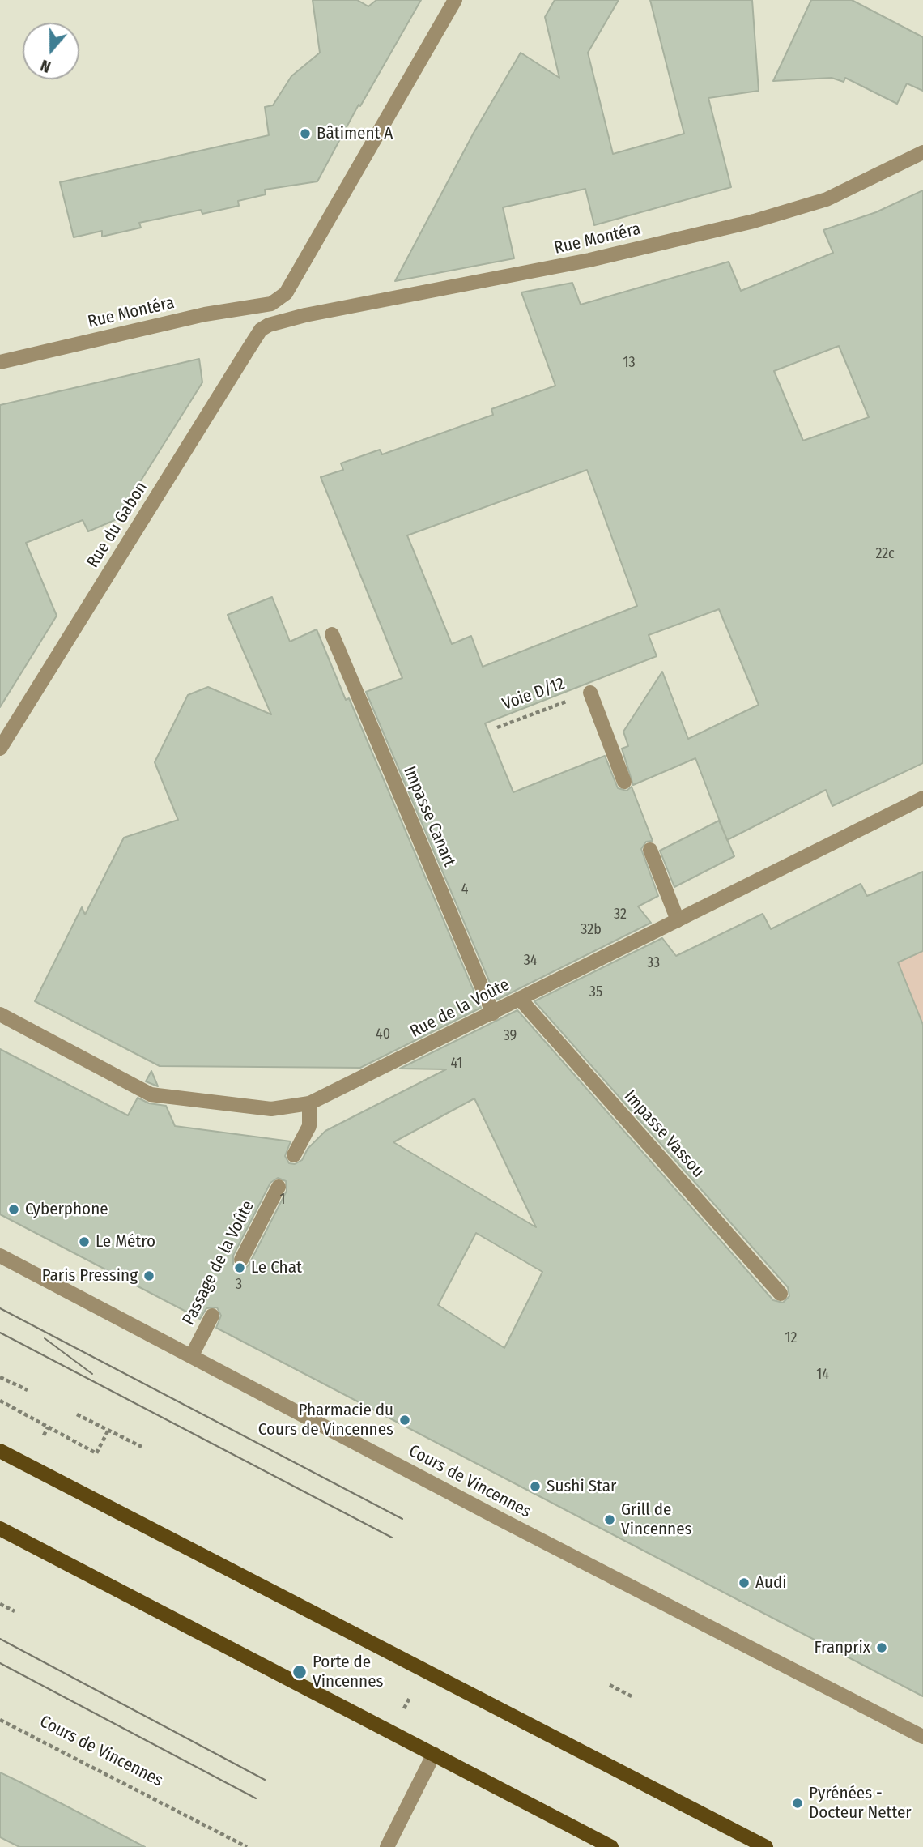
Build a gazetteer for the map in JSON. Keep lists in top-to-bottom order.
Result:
{
  "streets": {
    "street": [
      "Rue Montéra",
      "Rue du Gabon",
      "Voie D/12",
      "Impasse Canart",
      "Rue de la Voûte",
      "Impasse Vassou",
      "Passage de la Voûte",
      "Cours de Vincennes"
    ]
  },
  "crossings": [
    ["Rue Montéra", "Rue du Gabon"],
    ["Impasse Canart", "Rue de la Voûte"],
    ["Rue de la Voûte", "Impasse Vassou"],
    ["Passage de la Voûte", "Cours de Vincennes"]
  ],
  "places": [
    "Bâtiment A",
    "Cyberphone",
    "Le Métro",
    "Le Chat",
    "Paris Pressing",
    "Pharmacie du Cours de Vincennes",
    "Sushi Star",
    "Grill de Vincennes",
    "Audi",
    "Franprix",
    "Porte de Vincennes",
    "Pyrénées - Docteur Netter"
  ],
  "house_numbers": [
    "13",
    "22c",
    "4",
    "32",
    "32b",
    "34",
    "33",
    "35",
    "40",
    "39",
    "41",
    "1",
    "3",
    "12",
    "14"
  ],
  "north": "bottom"
}
